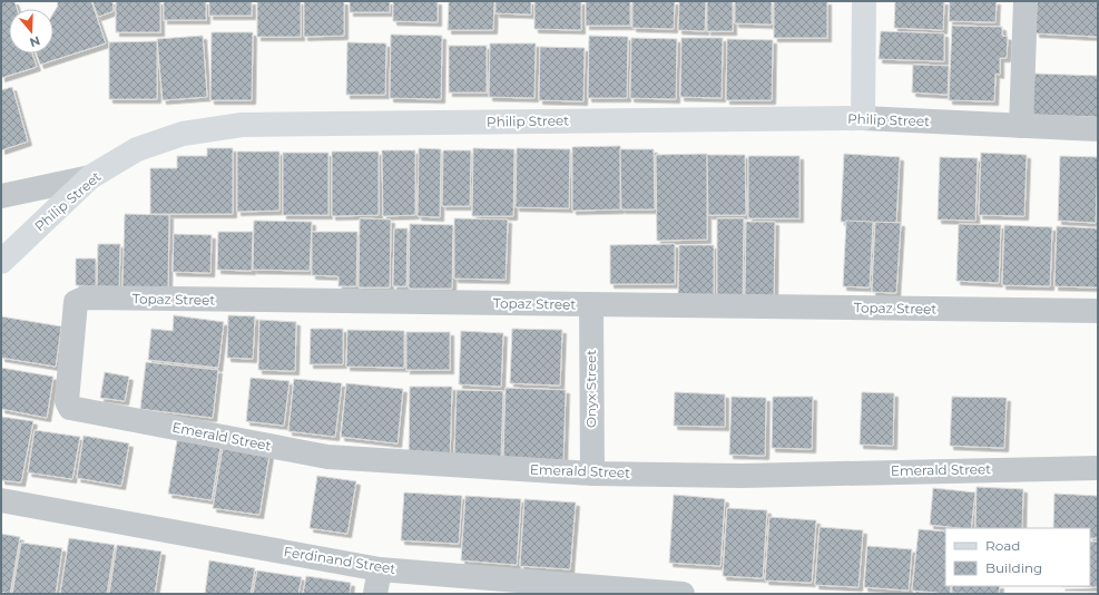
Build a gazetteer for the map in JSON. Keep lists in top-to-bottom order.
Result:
{
  "streets": {
    "street": [
      "Philip Street",
      "Topaz Street",
      "Onyx Street",
      "Emerald Street",
      "Ferdinand Street"
    ]
  },
  "crossings": [
    ["Topaz Street", "Onyx Street"],
    ["Topaz Street", "Emerald Street"],
    ["Onyx Street", "Emerald Street"]
  ],
  "legend": ["Road", "Building"],
  "north": "bottom"
}
